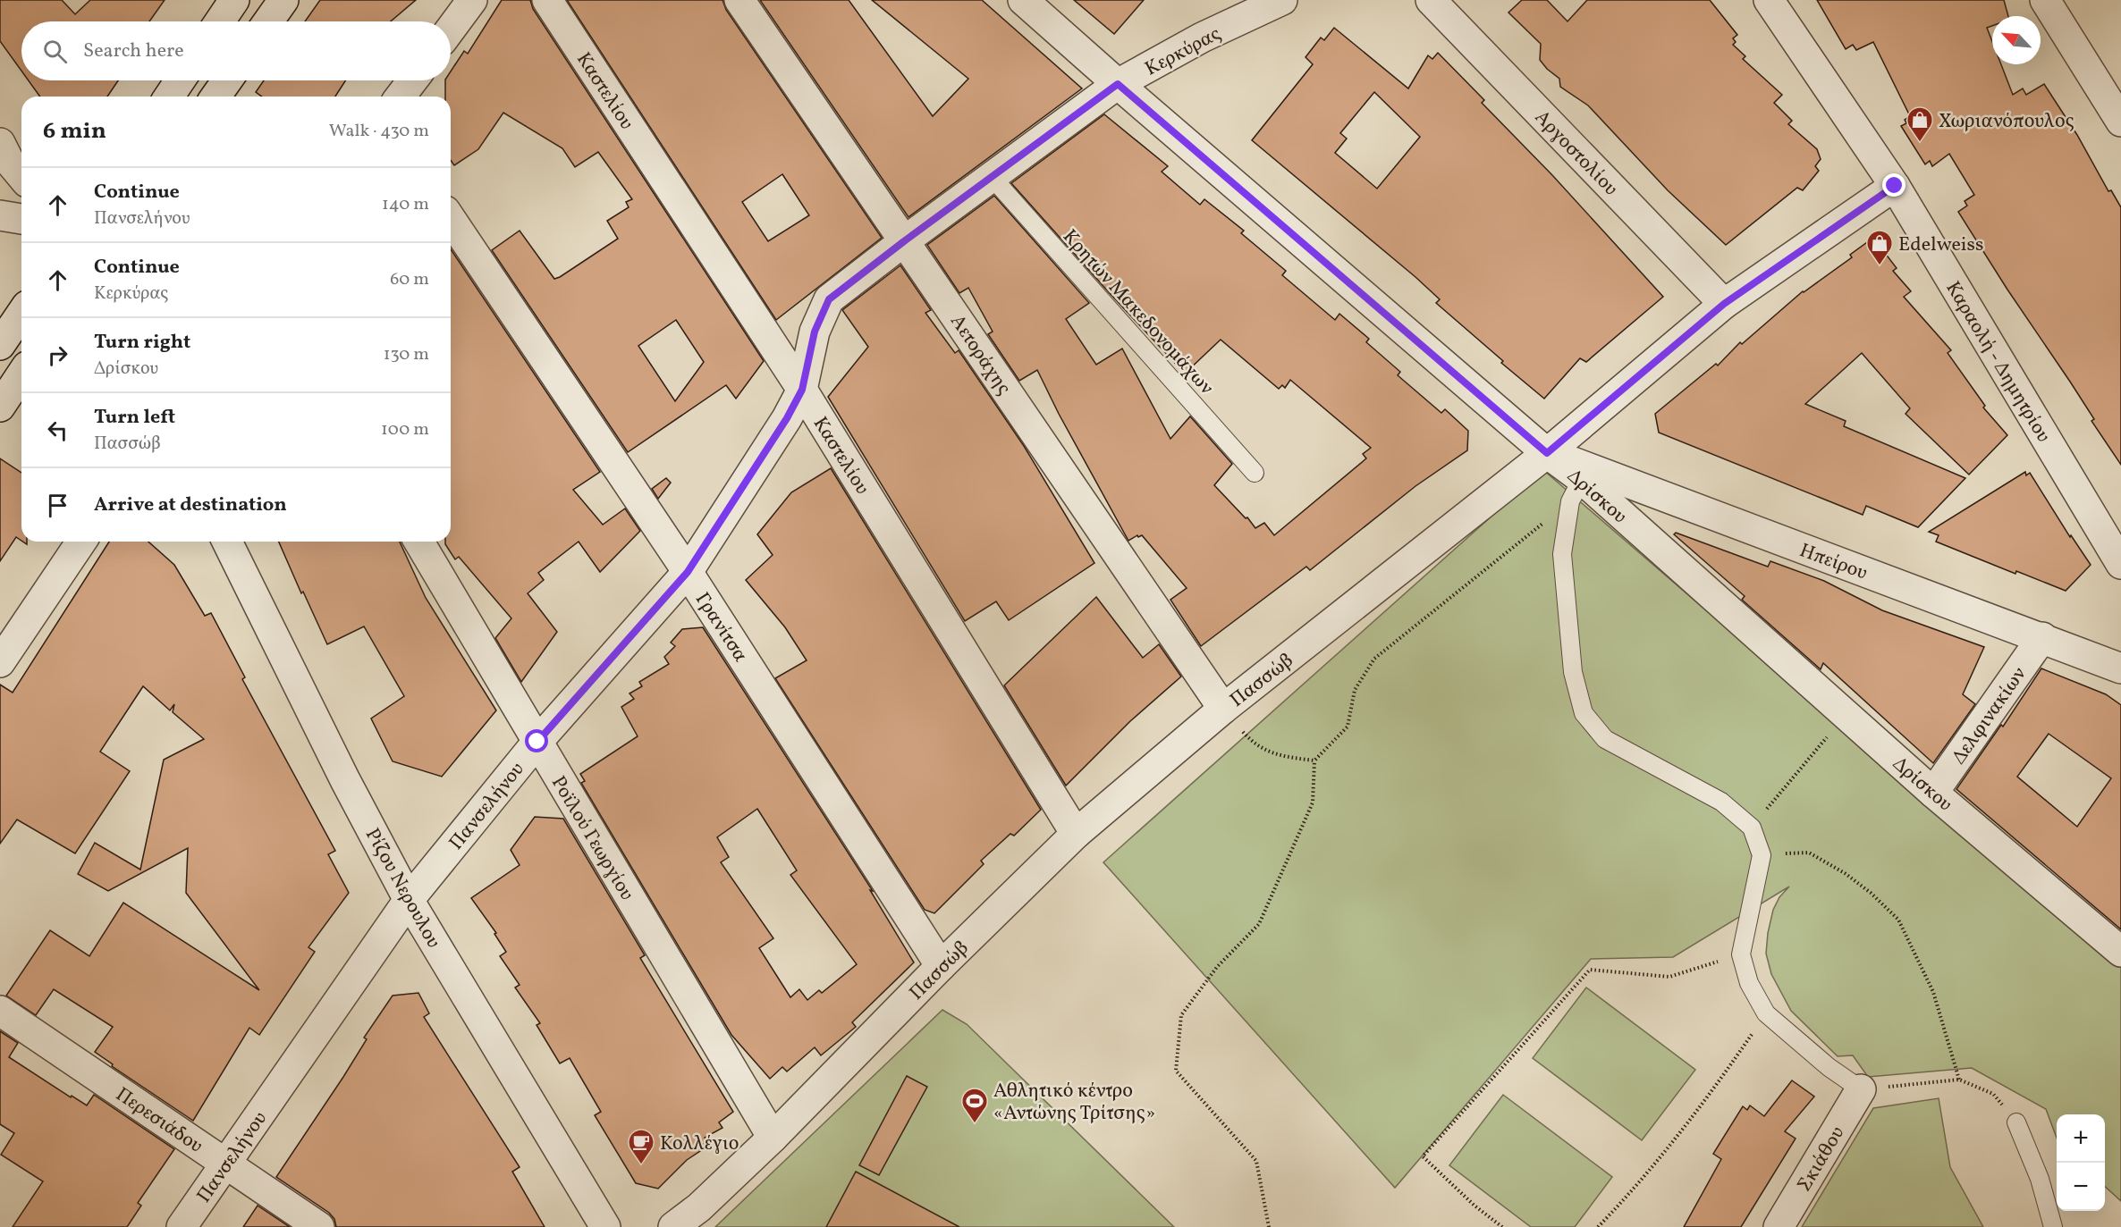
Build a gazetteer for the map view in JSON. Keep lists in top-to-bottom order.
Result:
{
  "streets": {
    "street": [
      "Κερκύρας",
      "Καστελίου",
      "Αργοστολίου",
      "Αετοράχης",
      "Καραολή - Δημητρίου",
      "Δρίσκου",
      "Ηπείρου",
      "Γρανίτσα",
      "Πασσώβ",
      "Δελφινακίων",
      "Πανσελήνου",
      "Ροϊλού Γεωργίου",
      "Ρίζου Νερουλου",
      "Περεσιάδου",
      "Σκιάθου"
    ],
    "lane": ["Κρητών Μακεδονομάχων"]
  },
  "crossings": [
    ["Κερκύρας", "Κρητών Μακεδονομάχων"],
    ["Κερκύρας", "Αετοράχης"],
    ["Κερκύρας", "Δρίσκου"],
    ["Κερκύρας", "Πανσελήνου"],
    ["Καστελίου", "Πασσώβ"],
    ["Καστελίου", "Πανσελήνου"],
    ["Αργοστολίου", "Πασσώβ"],
    ["Αετοράχης", "Πασσώβ"],
    ["Αετοράχης", "Πανσελήνου"],
    ["Καραολή - Δημητρίου", "Πασσώβ"],
    ["Δρίσκου", "Ηπείρου"],
    ["Δρίσκου", "Πασσώβ"],
    ["Δρίσκου", "Δελφινακίων"],
    ["Ηπείρου", "Πασσώβ"],
    ["Ηπείρου", "Δελφινακίων"],
    ["Γρανίτσα", "Πασσώβ"],
    ["Γρανίτσα", "Πανσελήνου"],
    ["Πασσώβ", "Ροϊλού Γεωργίου"],
    ["Πανσελήνου", "Ροϊλού Γεωργίου"],
    ["Πανσελήνου", "Ρίζου Νερουλου"],
    ["Πανσελήνου", "Περεσιάδου"]
  ],
  "places": {
    "shop": ["Χωριανόπουλος", "Edelweiss"],
    "sports": ["Αθλητικό κέντρο «Αντώνης Τρίτσης»"],
    "cafe": ["Κολλέγιο"]
  },
  "north": "top left",
  "page": {
    "search": "Search here",
    "heading": ["6 min", "Walk · 430 m"],
    "list": [
      ["Continue", "Πανσελήνου", "140 m"],
      ["Continue", "Κερκύρας", "60 m"],
      ["Turn right", "Δρίσκου", "130 m"],
      ["Turn left", "Πασσώβ", "100 m"],
      "Arrive at destination"
    ],
    "map_buttons": ["+", "−"]
  }
}
